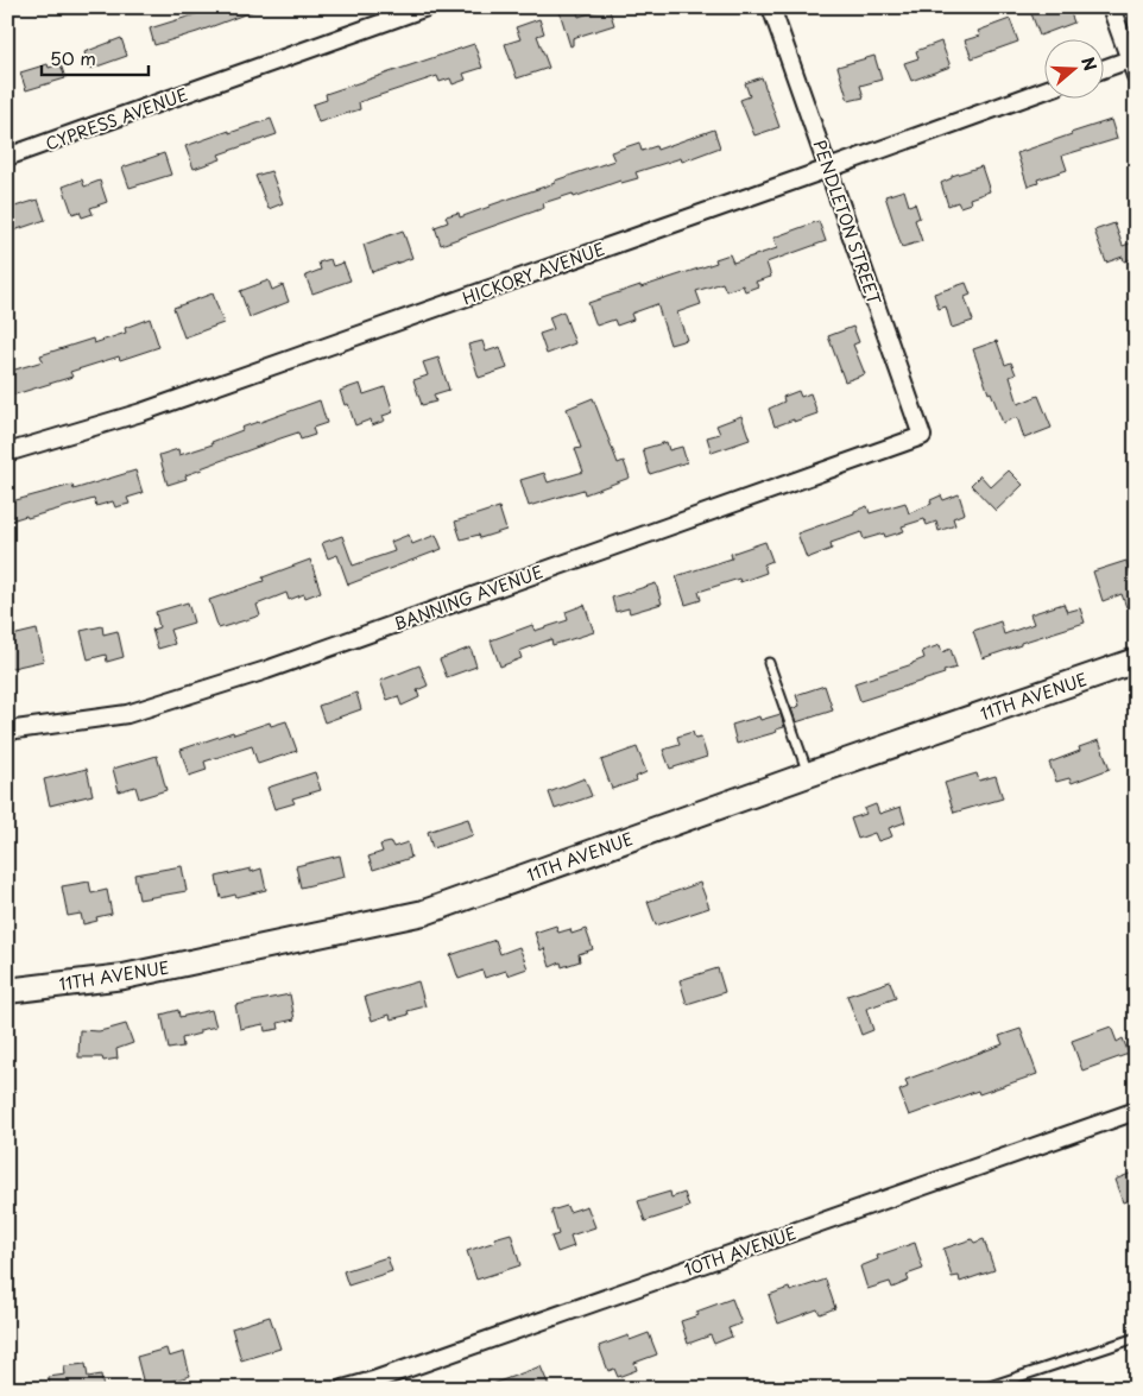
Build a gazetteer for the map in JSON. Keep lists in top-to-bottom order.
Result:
{
  "streets": {
    "main road": ["11TH AVENUE"],
    "street": [
      "CYPRESS AVENUE",
      "PENDLETON STREET",
      "HICKORY AVENUE",
      "BANNING AVENUE",
      "10TH AVENUE"
    ]
  },
  "crossings": [
    ["PENDLETON STREET", "HICKORY AVENUE"],
    ["PENDLETON STREET", "BANNING AVENUE"]
  ],
  "scale_bar": "50 m",
  "north": "right"
}
